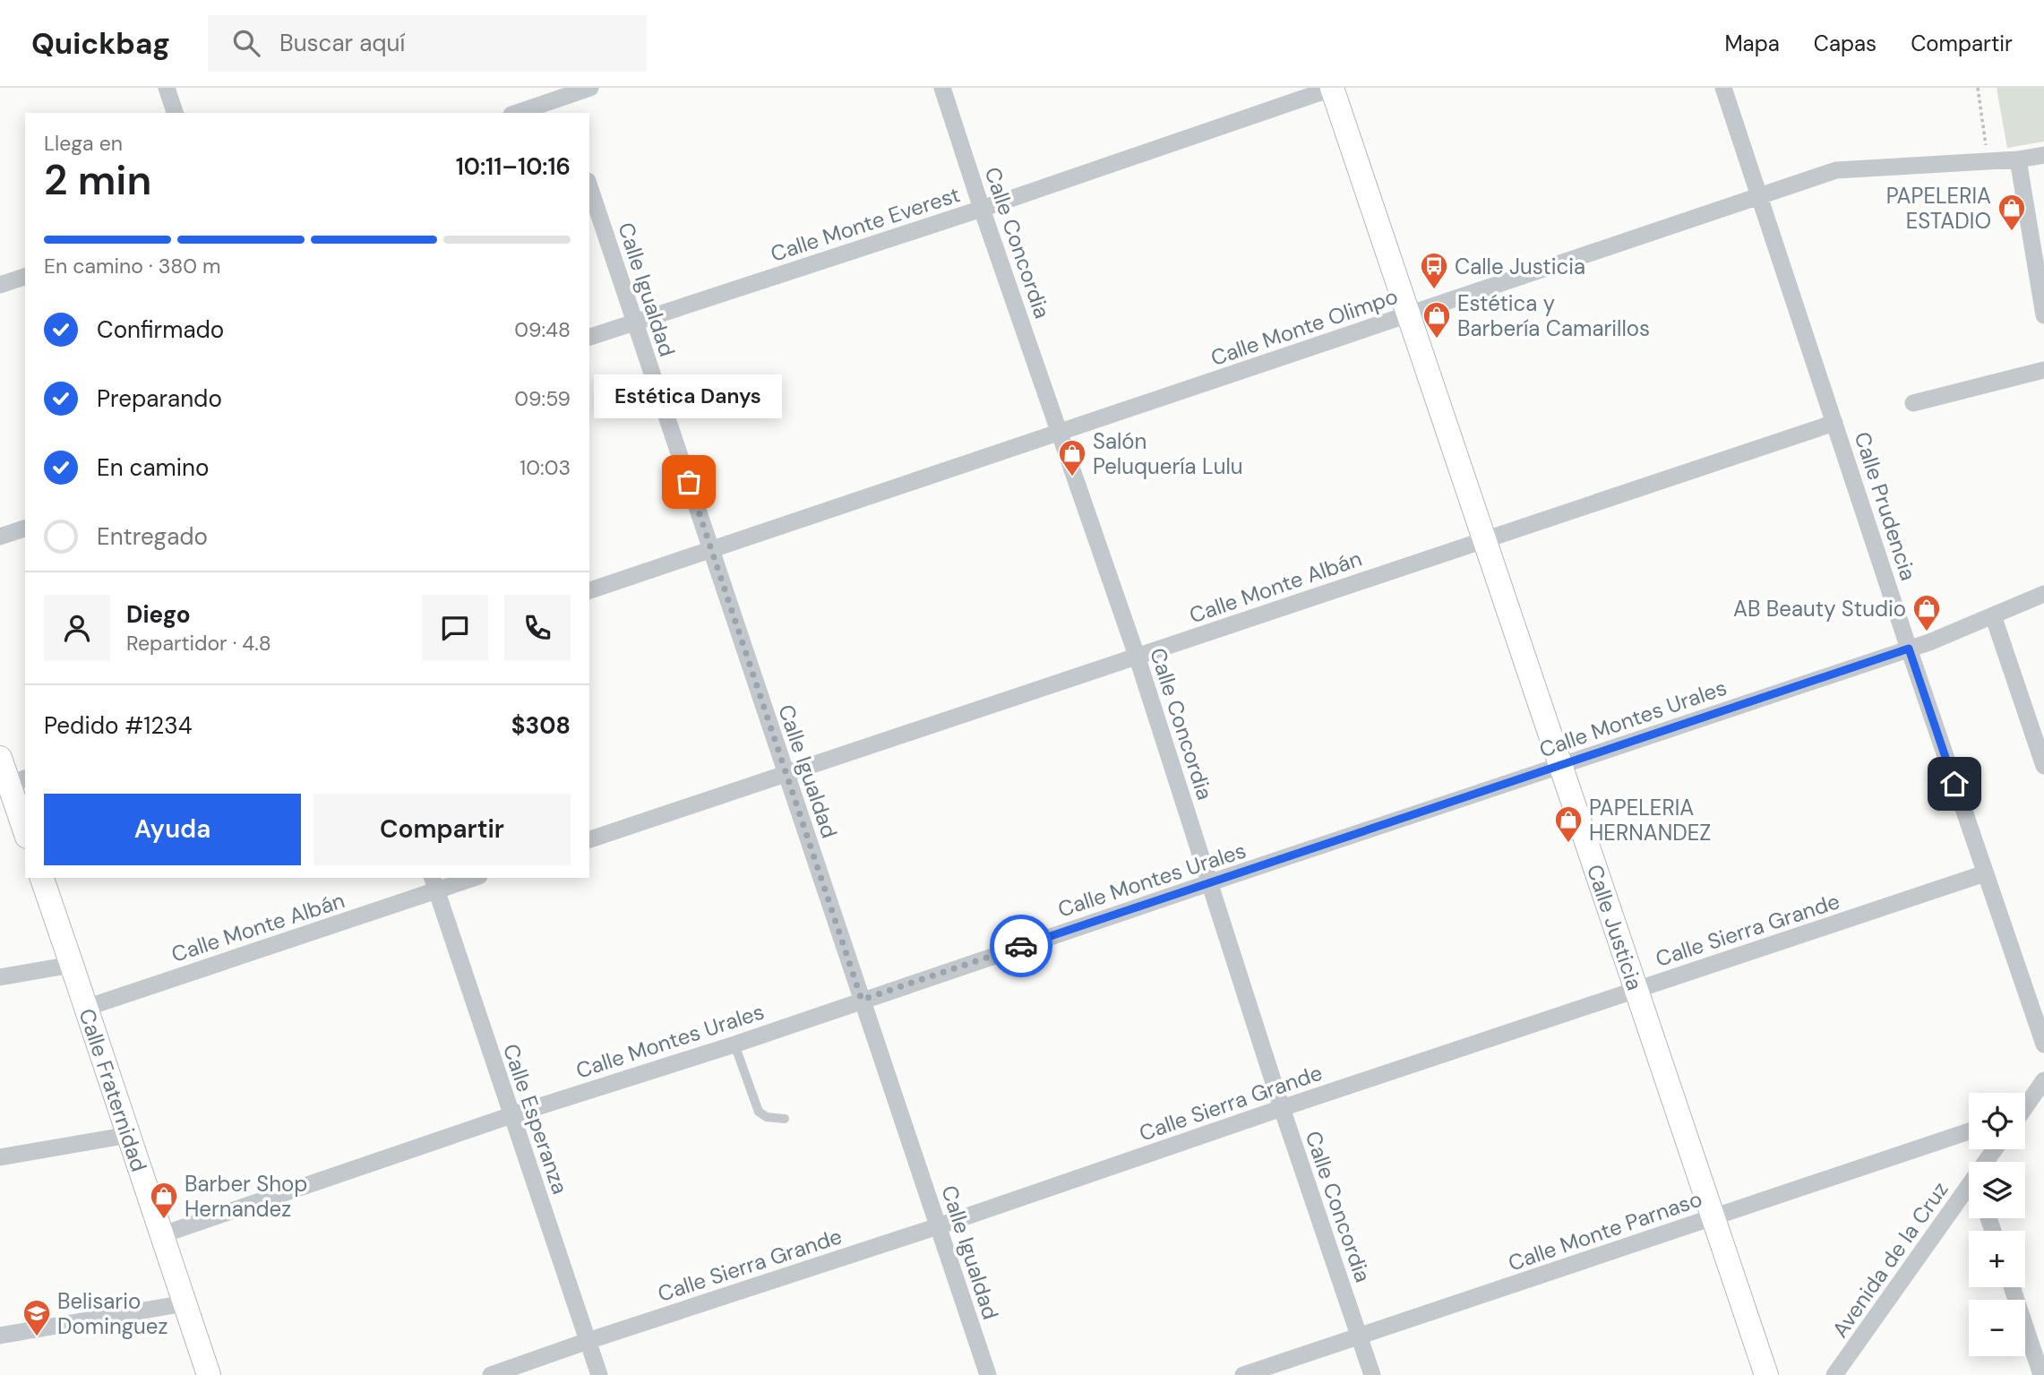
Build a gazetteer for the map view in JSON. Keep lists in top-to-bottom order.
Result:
{
  "streets": {
    "street": [
      "Calle Monte Everest",
      "Calle Concordia",
      "Calle Igualdad",
      "Calle Monte Olimpo",
      "Calle Prudencia",
      "Calle Monte Albán",
      "Calle Montes Urales",
      "Calle Justicia",
      "Calle Sierra Grande",
      "Calle Fraternidad",
      "Calle Esperanza",
      "Calle Monte Parnaso",
      "Avenida de la Cruz"
    ]
  },
  "crossings": [
    ["Calle Monte Everest", "Calle Concordia"],
    ["Calle Monte Everest", "Calle Igualdad"],
    ["Calle Monte Everest", "Calle Justicia"],
    ["Calle Concordia", "Calle Monte Olimpo"],
    ["Calle Concordia", "Calle Monte Albán"],
    ["Calle Concordia", "Calle Montes Urales"],
    ["Calle Concordia", "Calle Sierra Grande"],
    ["Calle Concordia", "Calle Monte Parnaso"],
    ["Calle Igualdad", "Calle Monte Olimpo"],
    ["Calle Igualdad", "Calle Monte Albán"],
    ["Calle Igualdad", "Calle Montes Urales"],
    ["Calle Igualdad", "Calle Sierra Grande"],
    ["Calle Monte Olimpo", "Calle Prudencia"],
    ["Calle Monte Olimpo", "Calle Justicia"],
    ["Calle Prudencia", "Calle Monte Albán"],
    ["Calle Prudencia", "Calle Montes Urales"],
    ["Calle Prudencia", "Calle Sierra Grande"],
    ["Calle Monte Albán", "Calle Justicia"],
    ["Calle Monte Albán", "Calle Fraternidad"],
    ["Calle Monte Albán", "Calle Esperanza"],
    ["Calle Montes Urales", "Calle Justicia"],
    ["Calle Montes Urales", "Calle Fraternidad"],
    ["Calle Montes Urales", "Calle Esperanza"],
    ["Calle Justicia", "Calle Sierra Grande"],
    ["Calle Justicia", "Calle Monte Parnaso"],
    ["Calle Sierra Grande", "Calle Esperanza"]
  ],
  "places": {
    "shop": [
      "PAPELERIA ESTADIO",
      "Estética y Barbería Camarillos",
      "Salón Peluquería Lulu",
      "AB Beauty Studio",
      "PAPELERIA HERNANDEZ",
      "Barber Shop Hernandez"
    ],
    "bus stop": ["Calle Justicia"],
    "other": ["Estética Danys"],
    "school or university": ["Belisario Dominguez"]
  },
  "page": {
    "header": "Quickbag",
    "search": "Buscar aquí",
    "nav": ["Mapa", "Capas", "Compartir"],
    "heading": ["2 min", "Llega en", "10:11–10:16"],
    "panel": [
      "Diego",
      "Repartidor · 4.8",
      "Pedido #1234",
      "$308"
    ],
    "bar": "En camino · 380 m",
    "list": [
      ["Confirmado", "09:48"],
      ["Preparando", "09:59"],
      ["En camino", "10:03"],
      "Entregado"
    ],
    "bubble": "Estética Danys",
    "buttons": ["Ayuda", "Compartir"],
    "map_buttons": ["+", "−"]
  }
}
